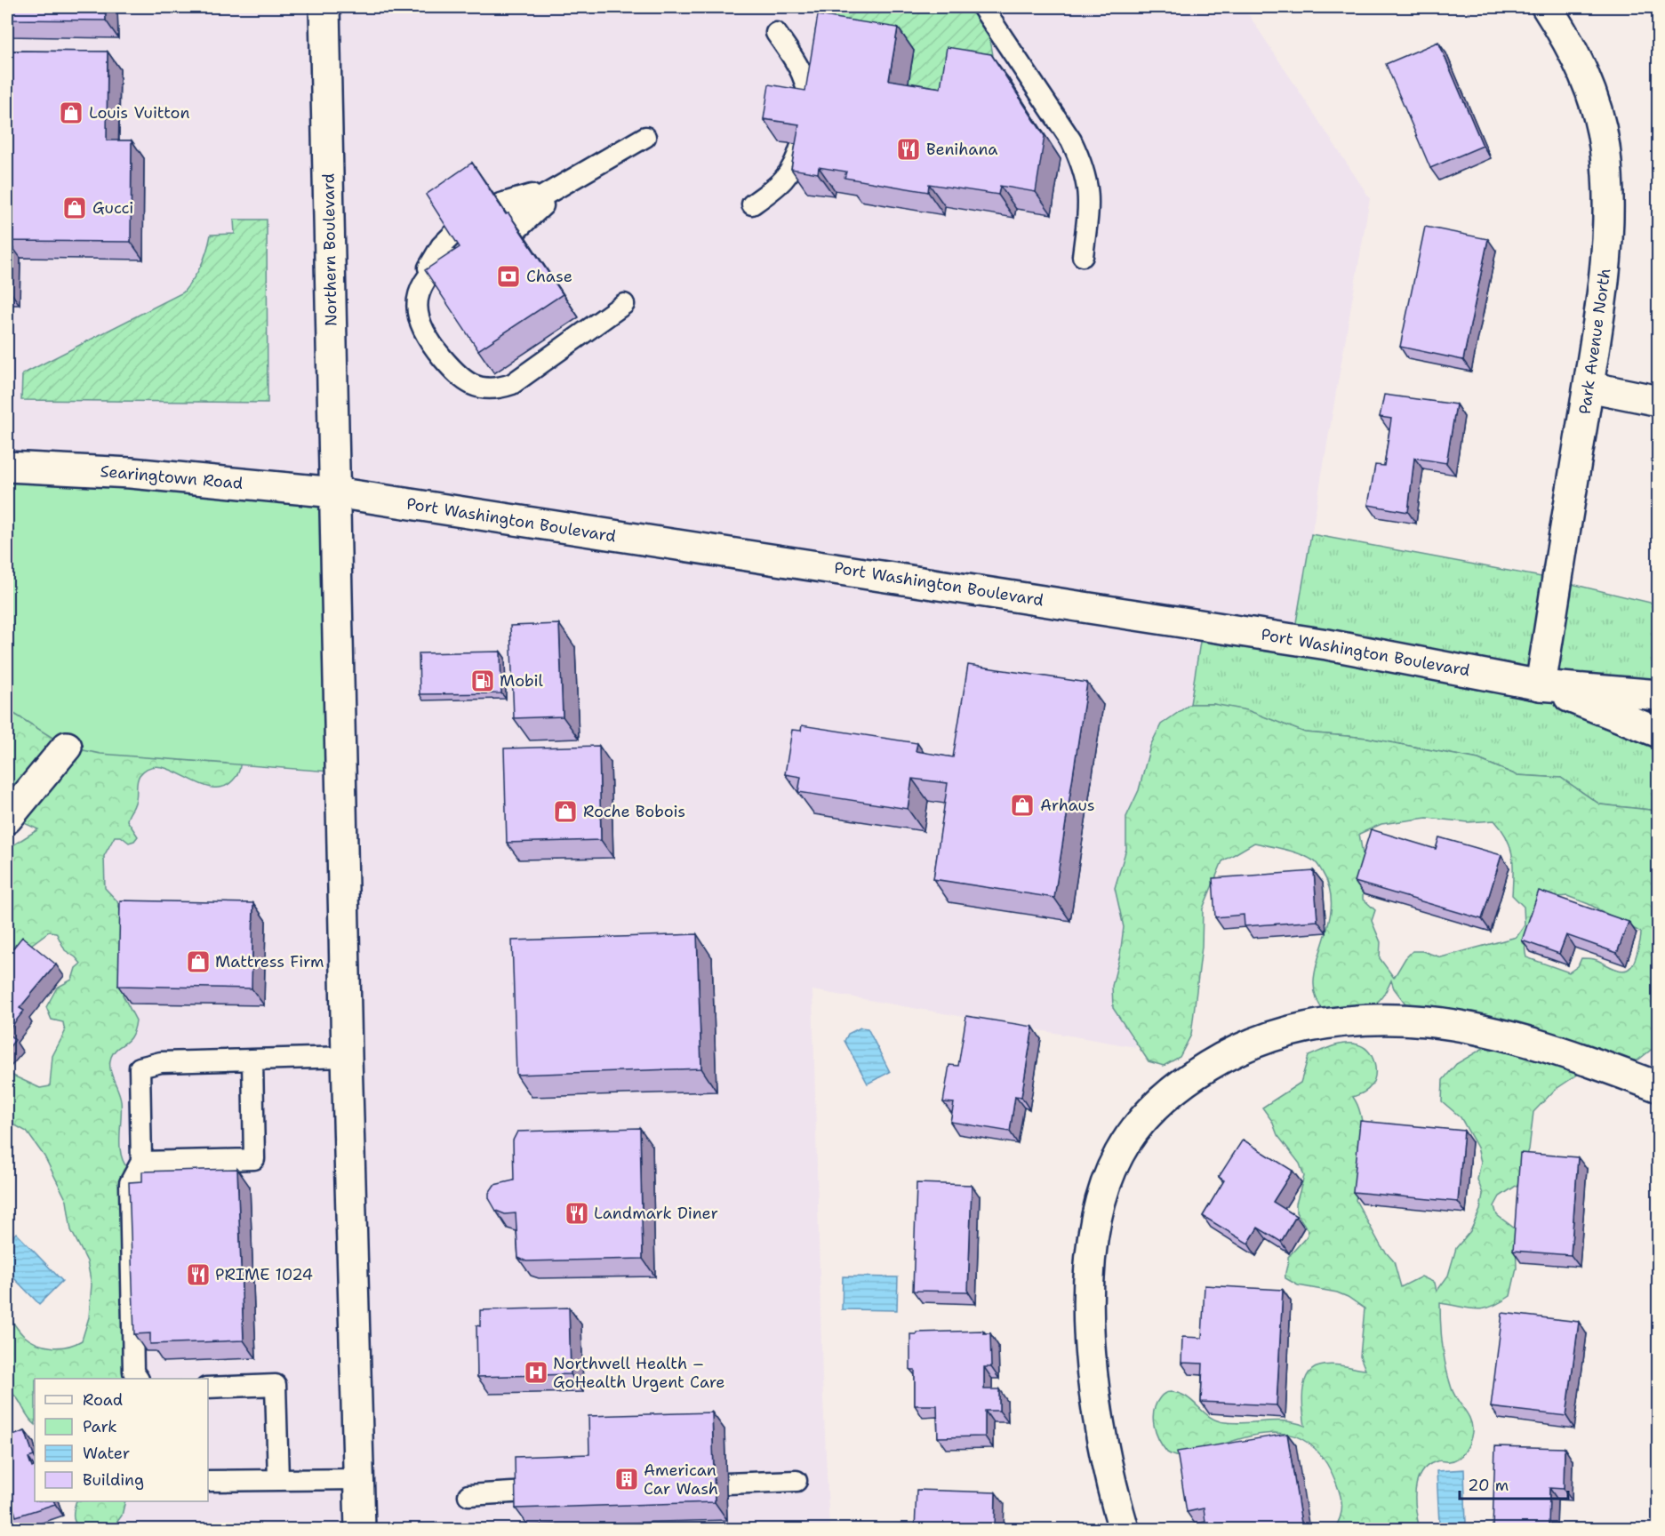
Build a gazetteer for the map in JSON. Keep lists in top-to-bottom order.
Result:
{
  "streets": {
    "main road": [
      "Northern Boulevard",
      "Park Avenue North",
      "Searingtown Road",
      "Port Washington Boulevard"
    ]
  },
  "crossings": [
    ["Northern Boulevard", "Searingtown Road"],
    ["Northern Boulevard", "Port Washington Boulevard"],
    ["Park Avenue North", "Port Washington Boulevard"],
    ["Searingtown Road", "Port Washington Boulevard"]
  ],
  "places": {
    "shop": [
      "Louis Vuitton",
      "Gucci",
      "Arhaus",
      "Roche Bobois",
      "Mattress Firm"
    ],
    "restaurant": ["Benihana", "Landmark Diner", "PRIME 1024"],
    "bank": ["Chase"],
    "fuel station": ["Mobil"],
    "hospital": ["Northwell Health – GoHealth Urgent Care"],
    "building": ["American Car Wash"]
  },
  "legend": [
    "Road",
    "Park",
    "Water",
    "Building"
  ],
  "scale_bar": "20 m"
}
